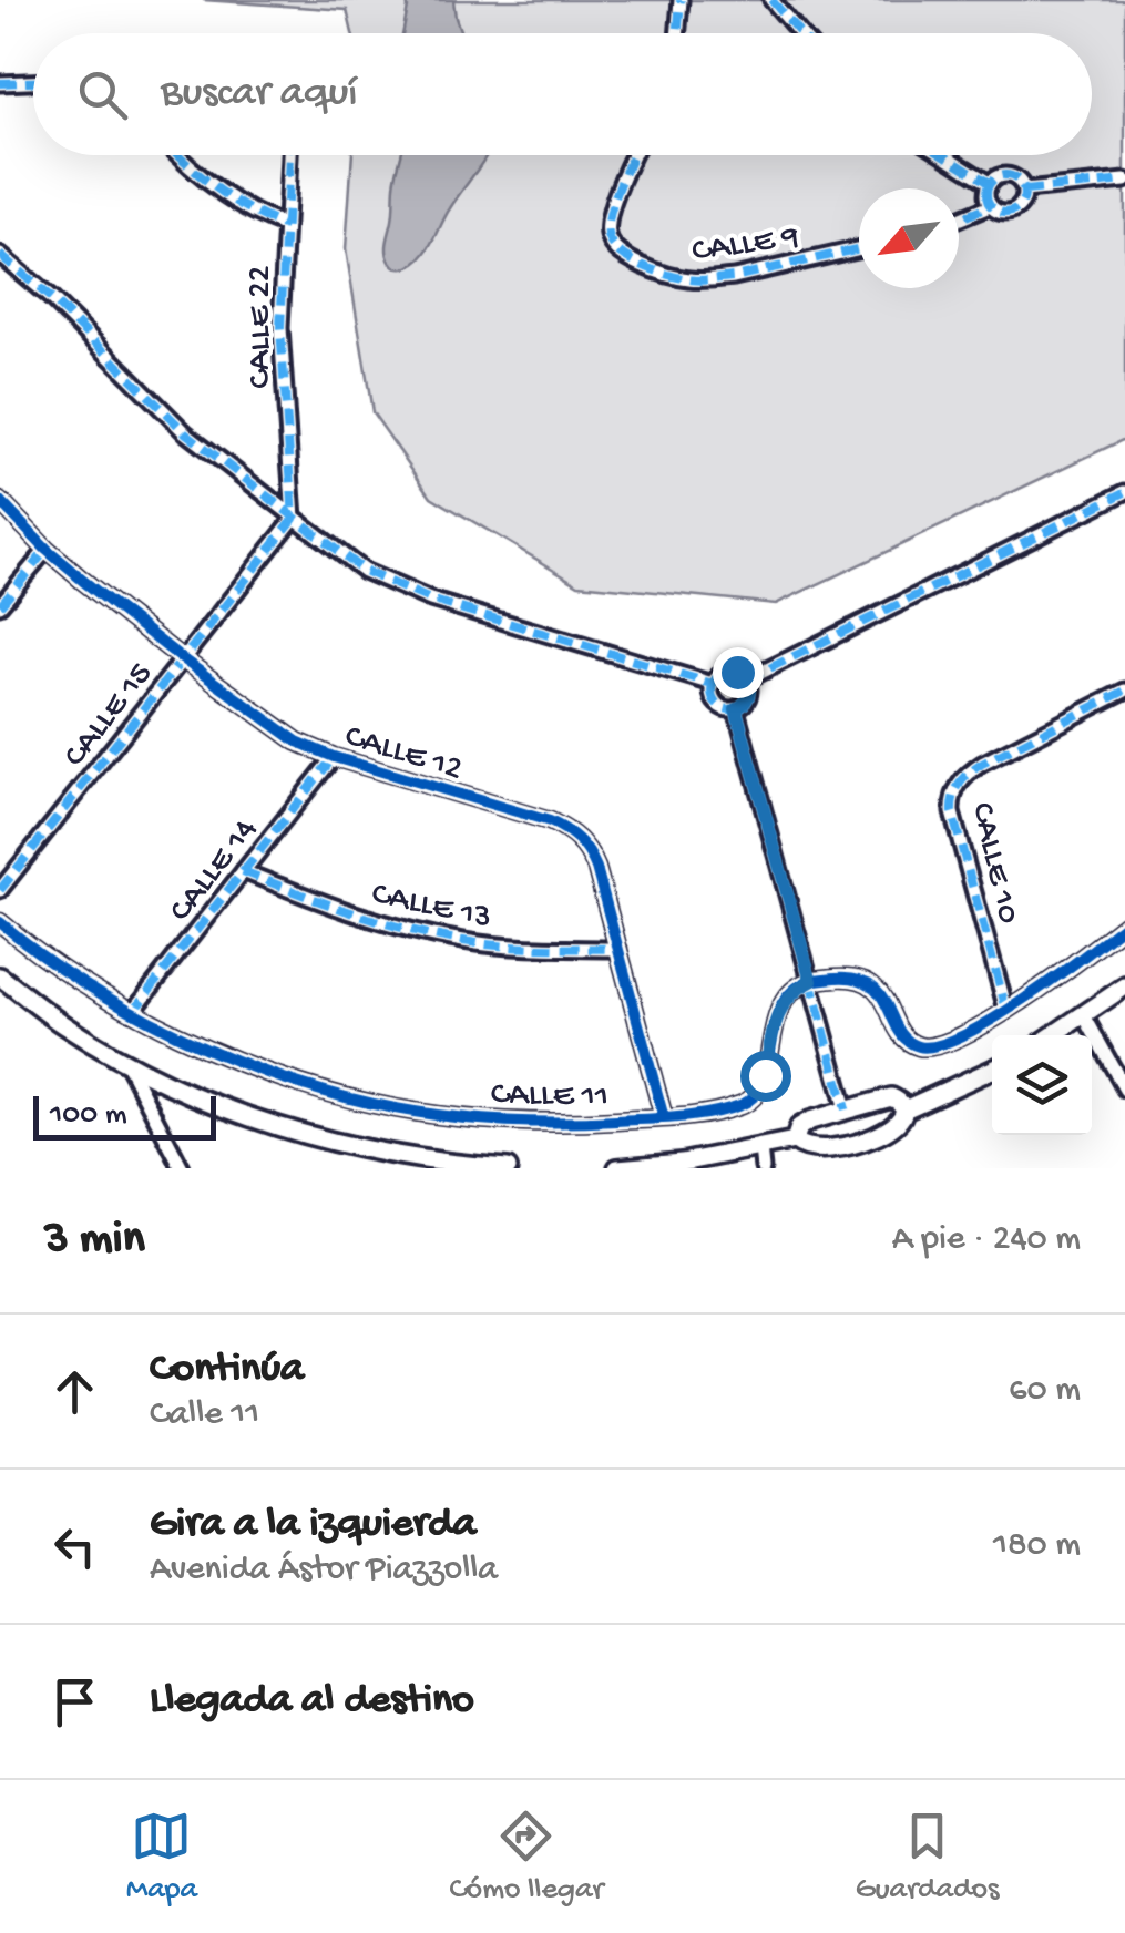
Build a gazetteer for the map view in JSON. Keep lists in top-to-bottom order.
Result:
{
  "streets": {
    "street": [
      "CALLE 9",
      "CALLE 22",
      "CALLE 15",
      "CALLE 12",
      "CALLE 10",
      "CALLE 14",
      "CALLE 13",
      "CALLE 11"
    ]
  },
  "crossings": [
    ["CALLE 22", "CALLE 15"],
    ["CALLE 15", "CALLE 12"],
    ["CALLE 12", "CALLE 14"],
    ["CALLE 12", "CALLE 13"],
    ["CALLE 12", "CALLE 11"],
    ["CALLE 14", "CALLE 13"],
    ["CALLE 14", "CALLE 11"]
  ],
  "scale_bar": "100 m",
  "north": "bottom left",
  "page": {
    "search": "Buscar aquí",
    "scale": "100 m",
    "heading": ["3 min", "A pie · 240 m"],
    "list": [
      ["Continúa", "Calle 11", "60 m"],
      ["Gira a la izquierda", "Avenida Ástor Piazzolla", "180 m"],
      "Llegada al destino"
    ],
    "nav": ["Mapa", "Cómo llegar", "Guardados"]
  }
}
